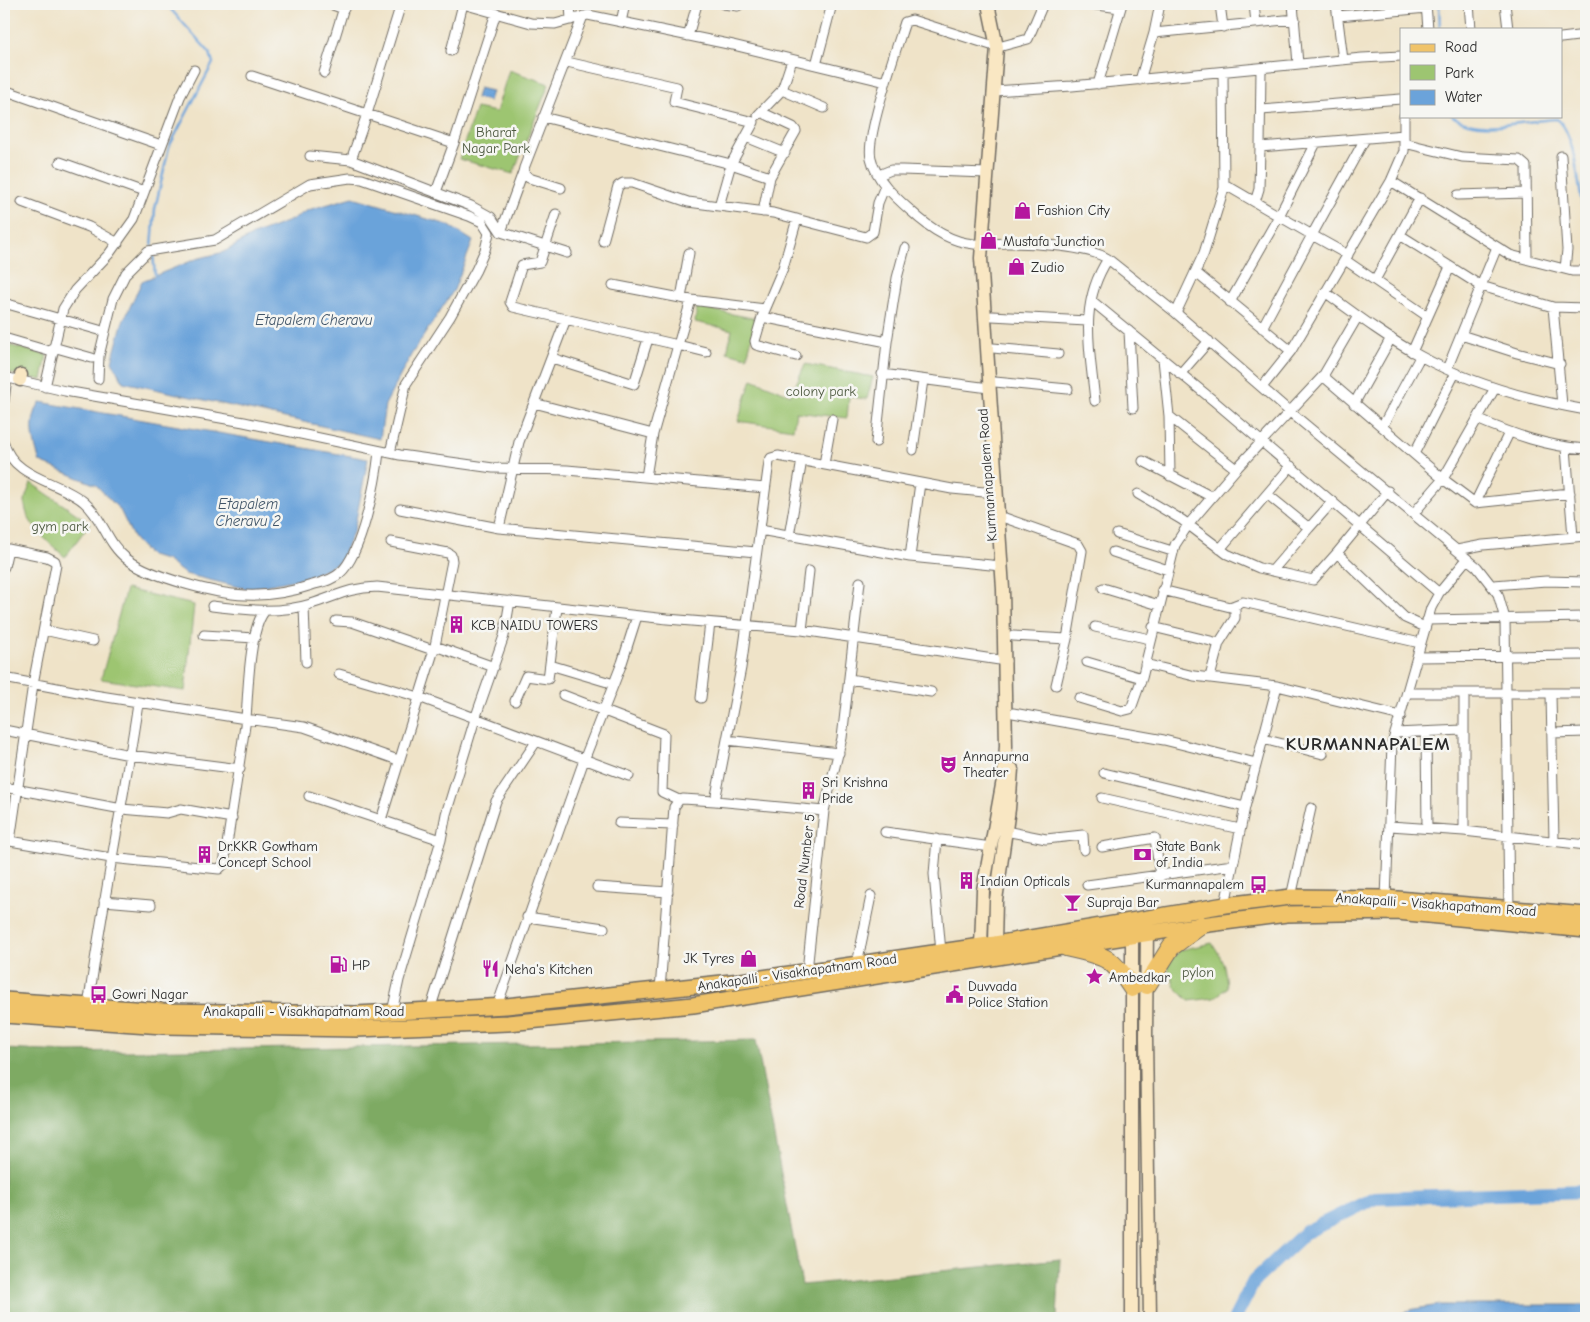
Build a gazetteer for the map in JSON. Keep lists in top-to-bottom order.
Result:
{
  "streets": {
    "main road": ["Kurmannapalem Road", "Anakapalli - Visakhapatnam Road"],
    "street": ["Road Number 5"]
  },
  "crossings": [
    ["Kurmannapalem Road", "Anakapalli - Visakhapatnam Road"],
    ["Road Number 5", "Anakapalli - Visakhapatnam Road"]
  ],
  "districts": ["KURMANNAPALEM"],
  "water": ["Etapalem Cheravu", "Etapalem Cheravu 2"],
  "parks": [
    "Bharat Nagar Park",
    "colony park",
    "gym park",
    "pylon"
  ],
  "places": {
    "shop": [
      "Fashion City",
      "Mustafa Junction",
      "Zudio",
      "JK Tyres"
    ],
    "building": [
      "KCB NAIDU TOWERS",
      "Sri Krishna Pride",
      "Dr.KKR Gowtham Concept School",
      "Indian Opticals"
    ],
    "theatre": ["Annapurna Theater"],
    "bank": ["State Bank of India"],
    "bus stop": ["Kurmannapalem", "Gowri Nagar"],
    "bar": ["Supraja Bar"],
    "fuel station": ["HP"],
    "restaurant": ["Neha's Kitchen"],
    "place": ["Ambedkar"],
    "public building": ["Duvvada Police Station"]
  },
  "legend": ["Road", "Park", "Water"]
}
